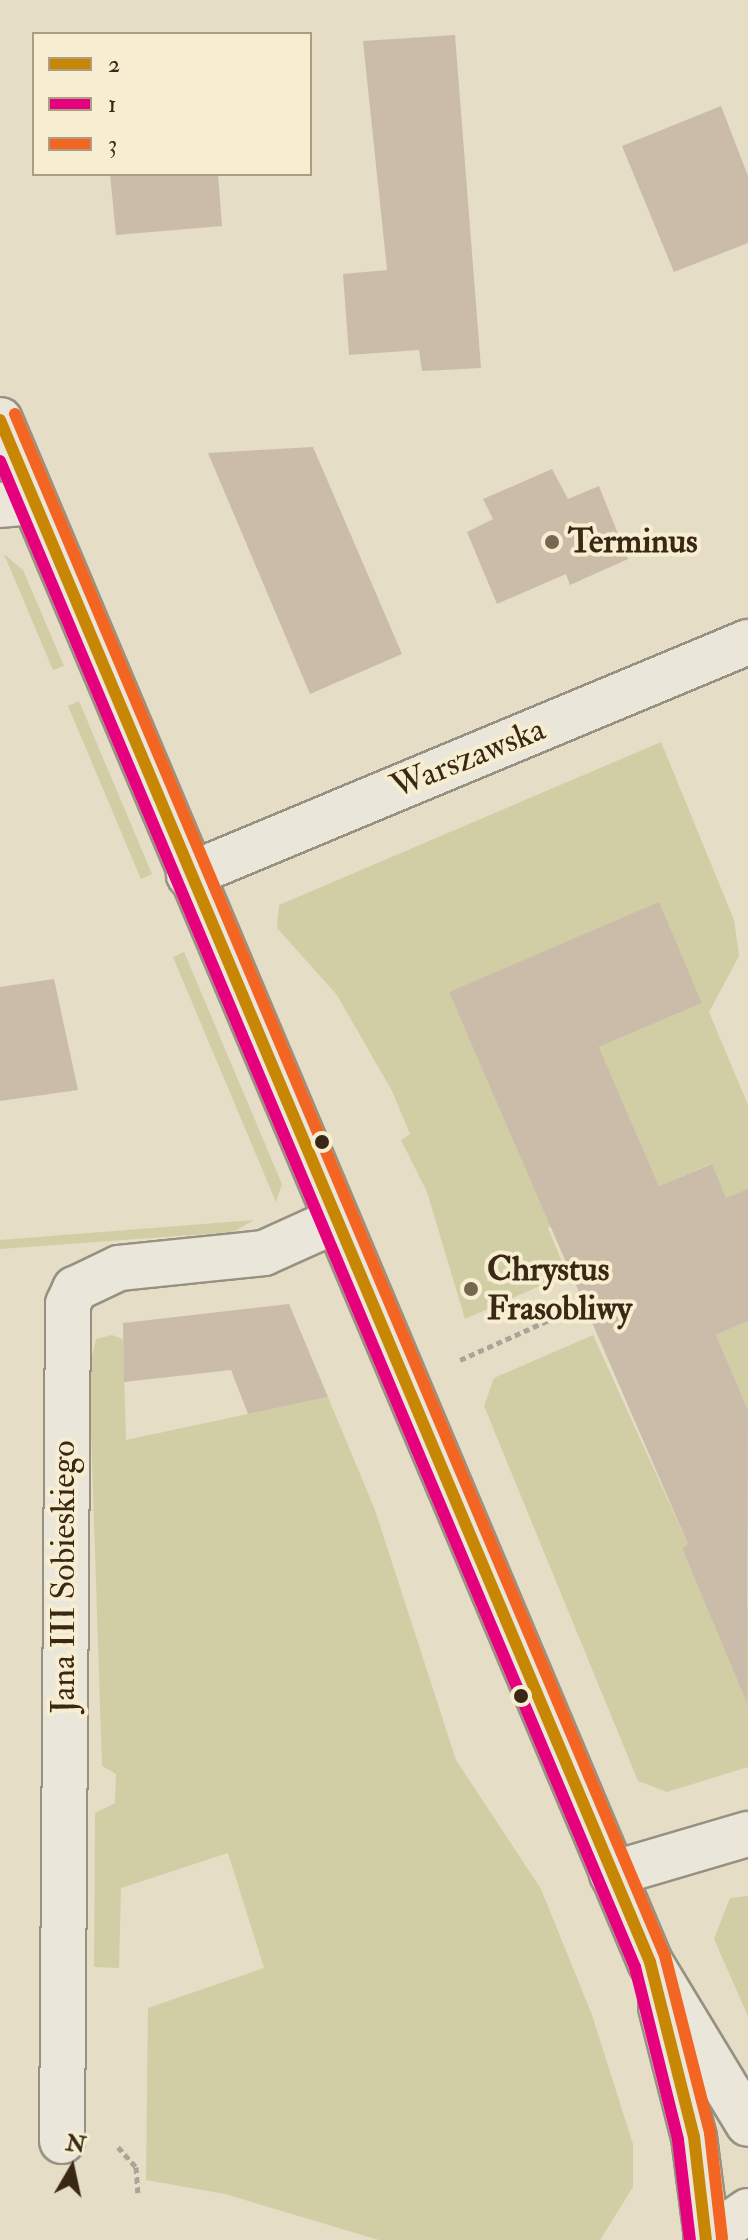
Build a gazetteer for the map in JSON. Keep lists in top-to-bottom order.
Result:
{
  "streets": {
    "street": ["Warszawska", "Jana III Sobieskiego"]
  },
  "places": ["Terminus", "Chrystus Frasobliwy"],
  "lines": ["transit line 3", "transit line 2", "transit line 1"],
  "legend": ["2", "1", "3"],
  "north": "top"
}
